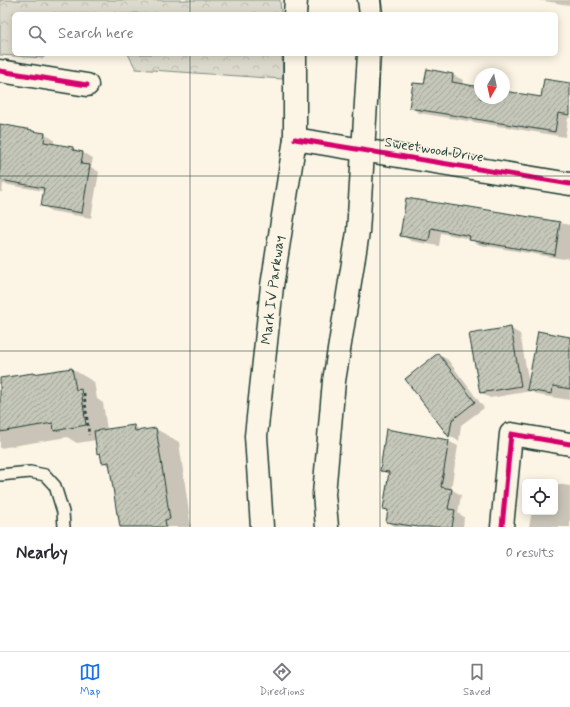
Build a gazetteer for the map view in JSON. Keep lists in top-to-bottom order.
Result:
{
  "streets": {
    "main road": ["Sweetwood Drive", "Mark IV Parkway"]
  },
  "crossings": [
    ["Sweetwood Drive", "Mark IV Parkway"]
  ],
  "north": "bottom",
  "page": {
    "search": "Search here",
    "heading": ["Nearby", "0 results"],
    "nav": ["Map", "Directions", "Saved"]
  }
}
